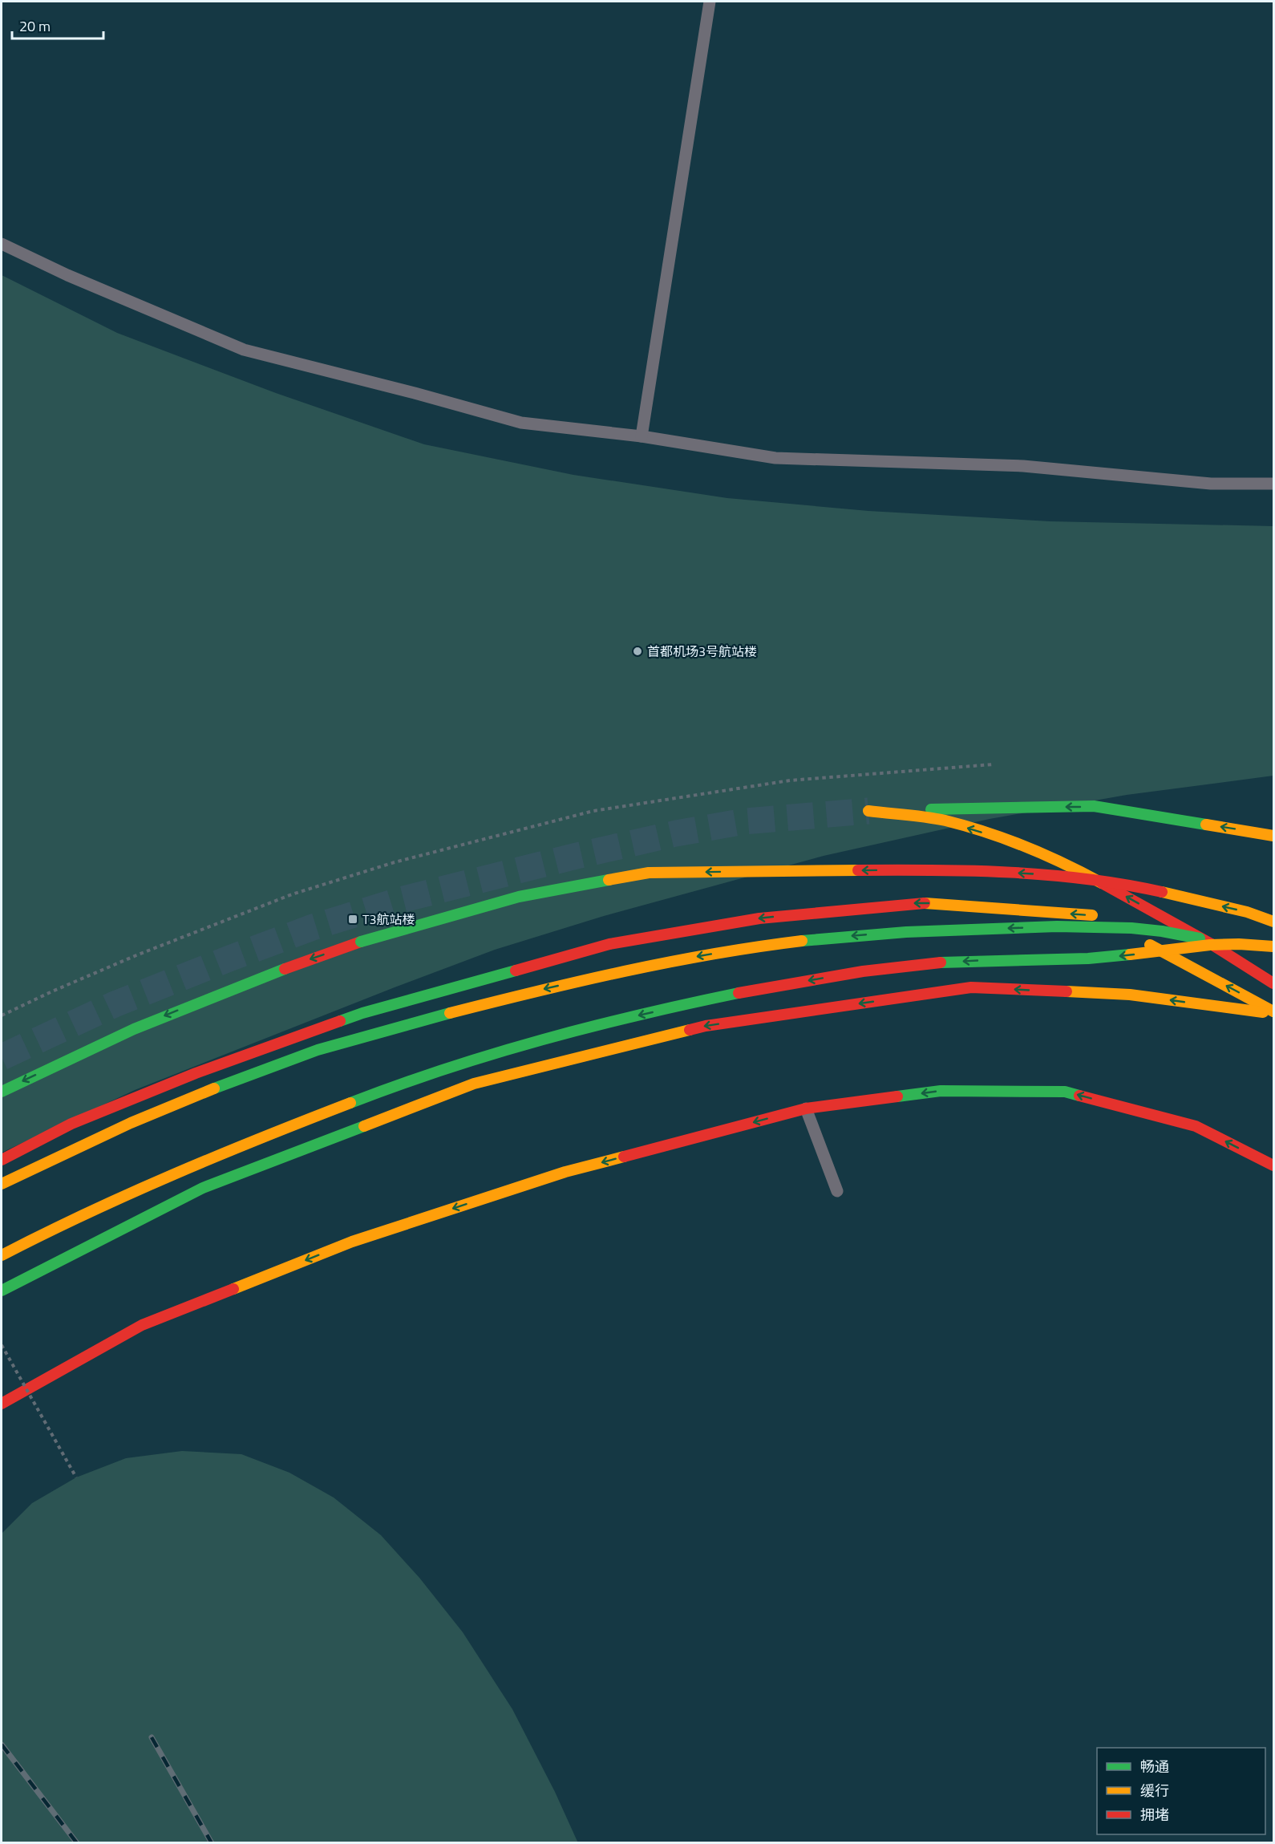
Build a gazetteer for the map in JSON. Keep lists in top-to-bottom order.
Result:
{
  "places": {
    "other": ["首都机场3号航站楼"],
    "transit": ["T3航站楼"]
  },
  "legend": ["畅通", "缓行", "拥堵"],
  "scale_bar": "20 m"
}
